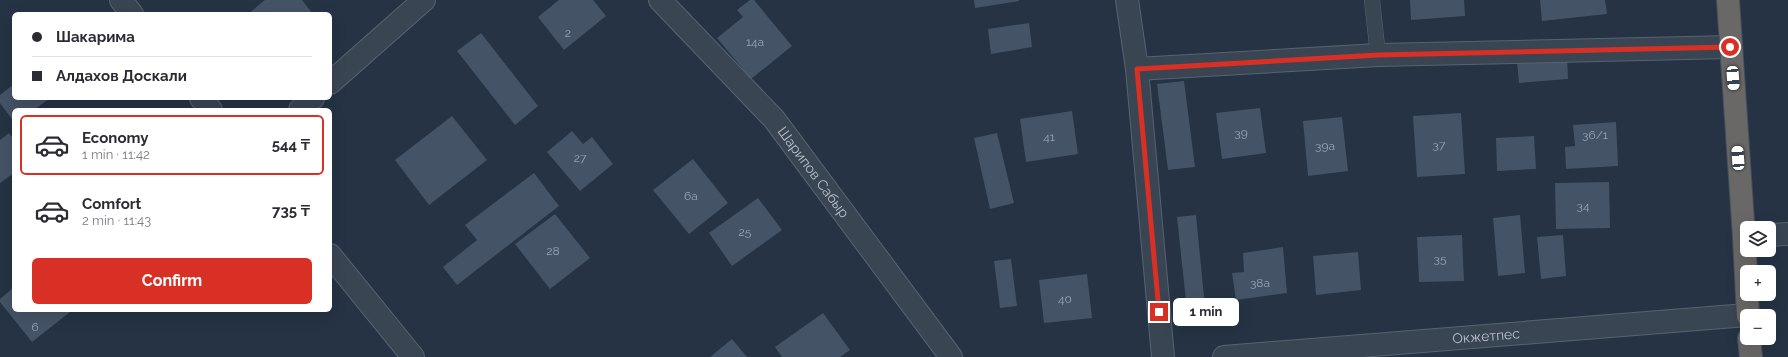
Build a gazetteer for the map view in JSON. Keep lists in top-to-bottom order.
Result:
{
  "streets": {
    "street": ["Шарипов Сабыр", "Окжетпес"]
  },
  "house_numbers": [
    "2",
    "14а",
    "39",
    "36/1",
    "41",
    "37",
    "39а",
    "27",
    "6а",
    "34",
    "25",
    "28",
    "35",
    "38а",
    "40",
    "6"
  ],
  "page": {
    "banner": ["Шакарима", "Алдахов Доскали"],
    "list": [
      {
        "name": "Economy",
        "note": "1 min · 11:42",
        "value": "544 ₸"
      },
      {
        "name": "Comfort",
        "note": "2 min · 11:43",
        "value": "735 ₸"
      }
    ],
    "map_buttons": ["+", "−"],
    "buttons": "Confirm",
    "bubble": "1 min"
  }
}
